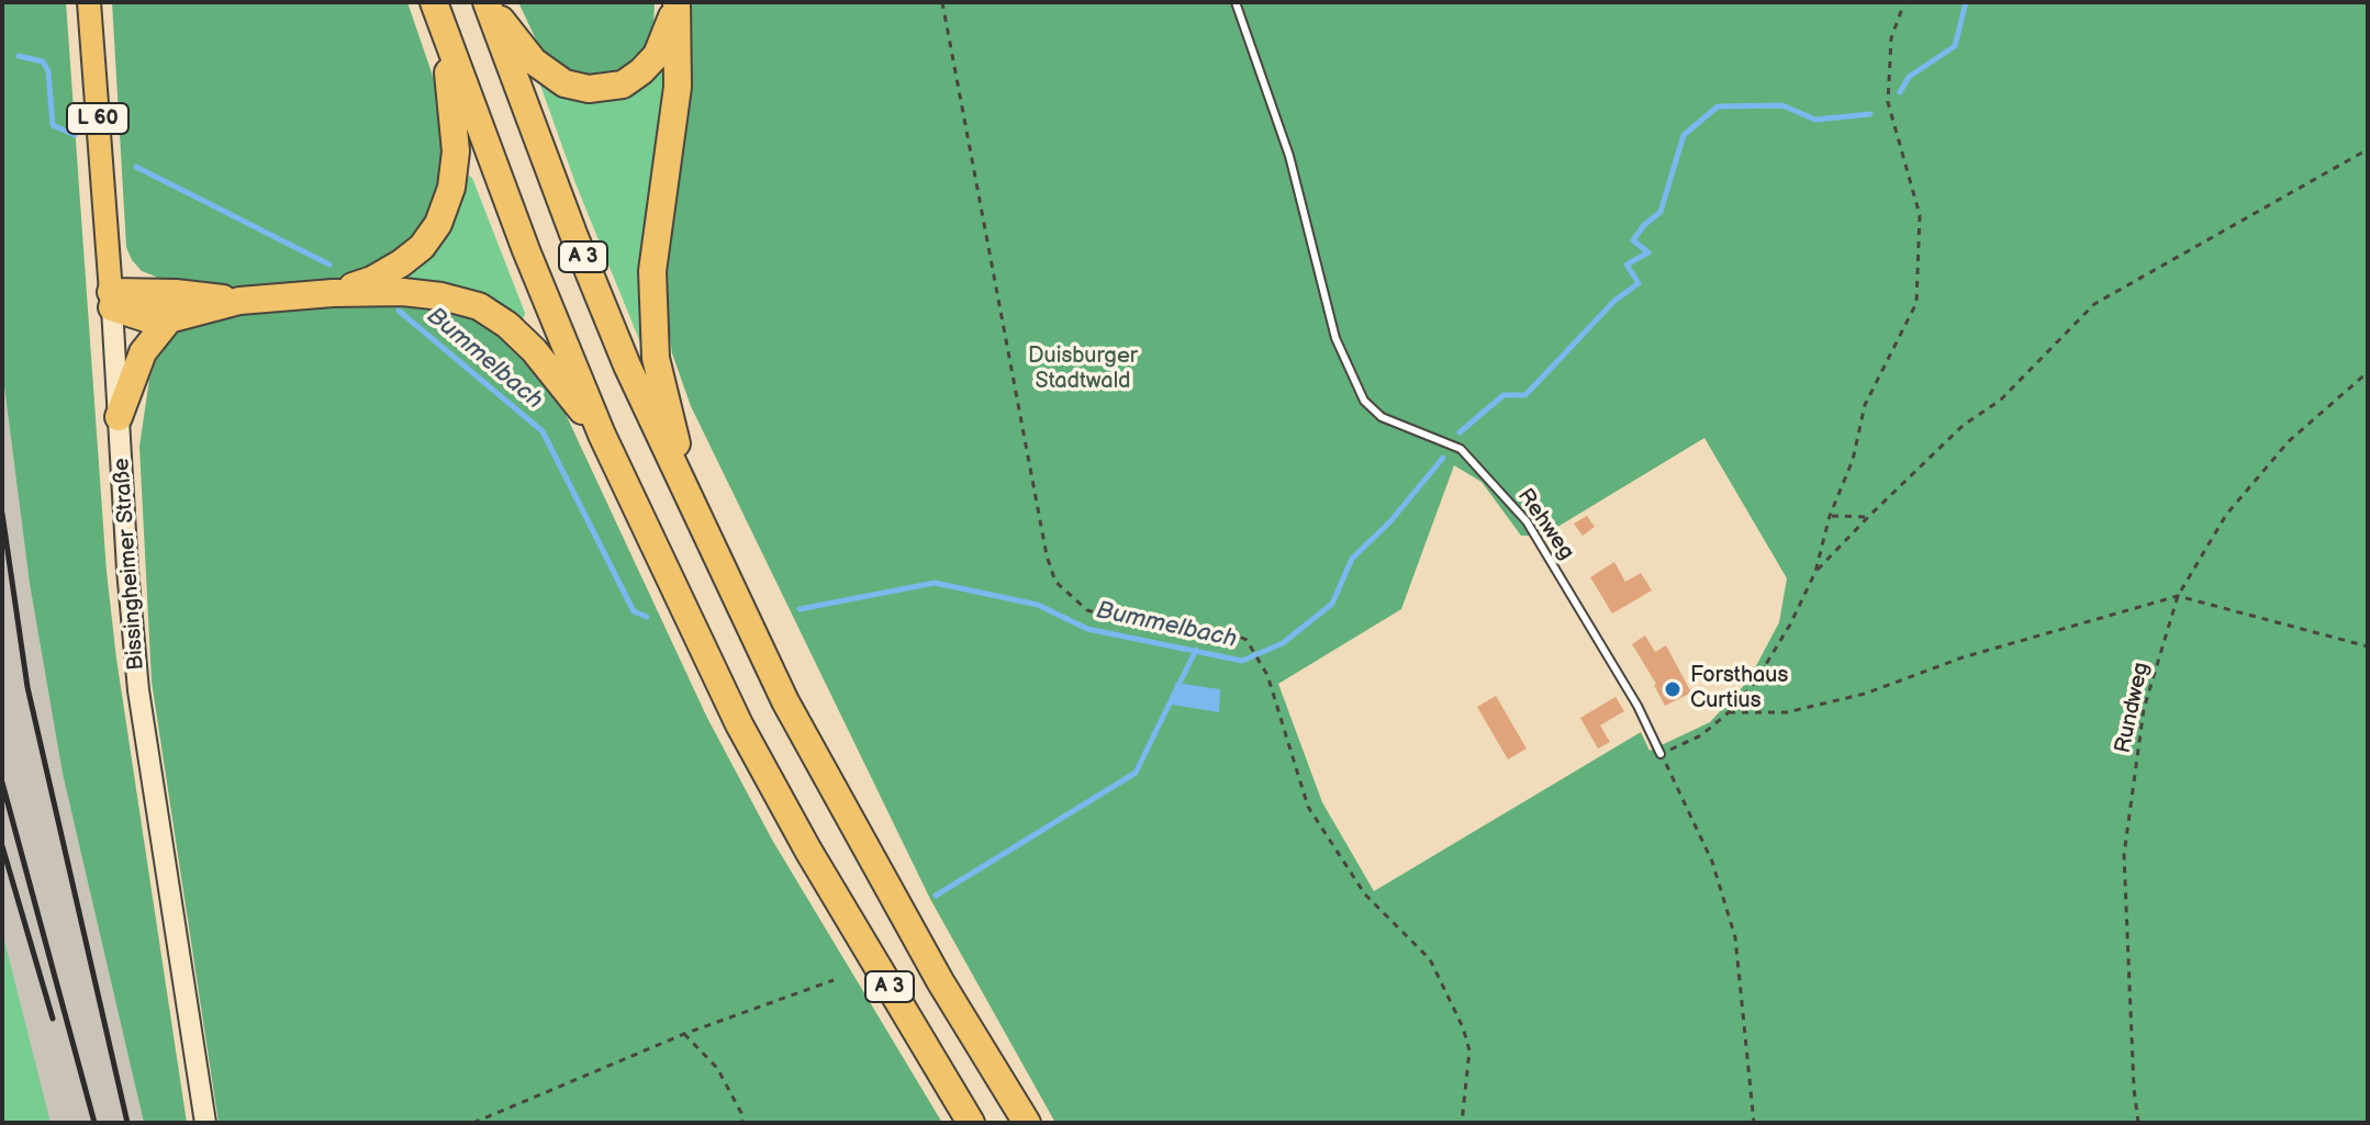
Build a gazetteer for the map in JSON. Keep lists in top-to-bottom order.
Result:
{
  "streets": {
    "highway": ["A 3"],
    "main road": ["L 60", "Bissingheimer Straße"],
    "lane": ["Rehweg"],
    "path": ["Rundweg"]
  },
  "water": ["Bummelbach"],
  "parks": ["Duisburger Stadtwald"],
  "places": ["Forsthaus Curtius"]
}
